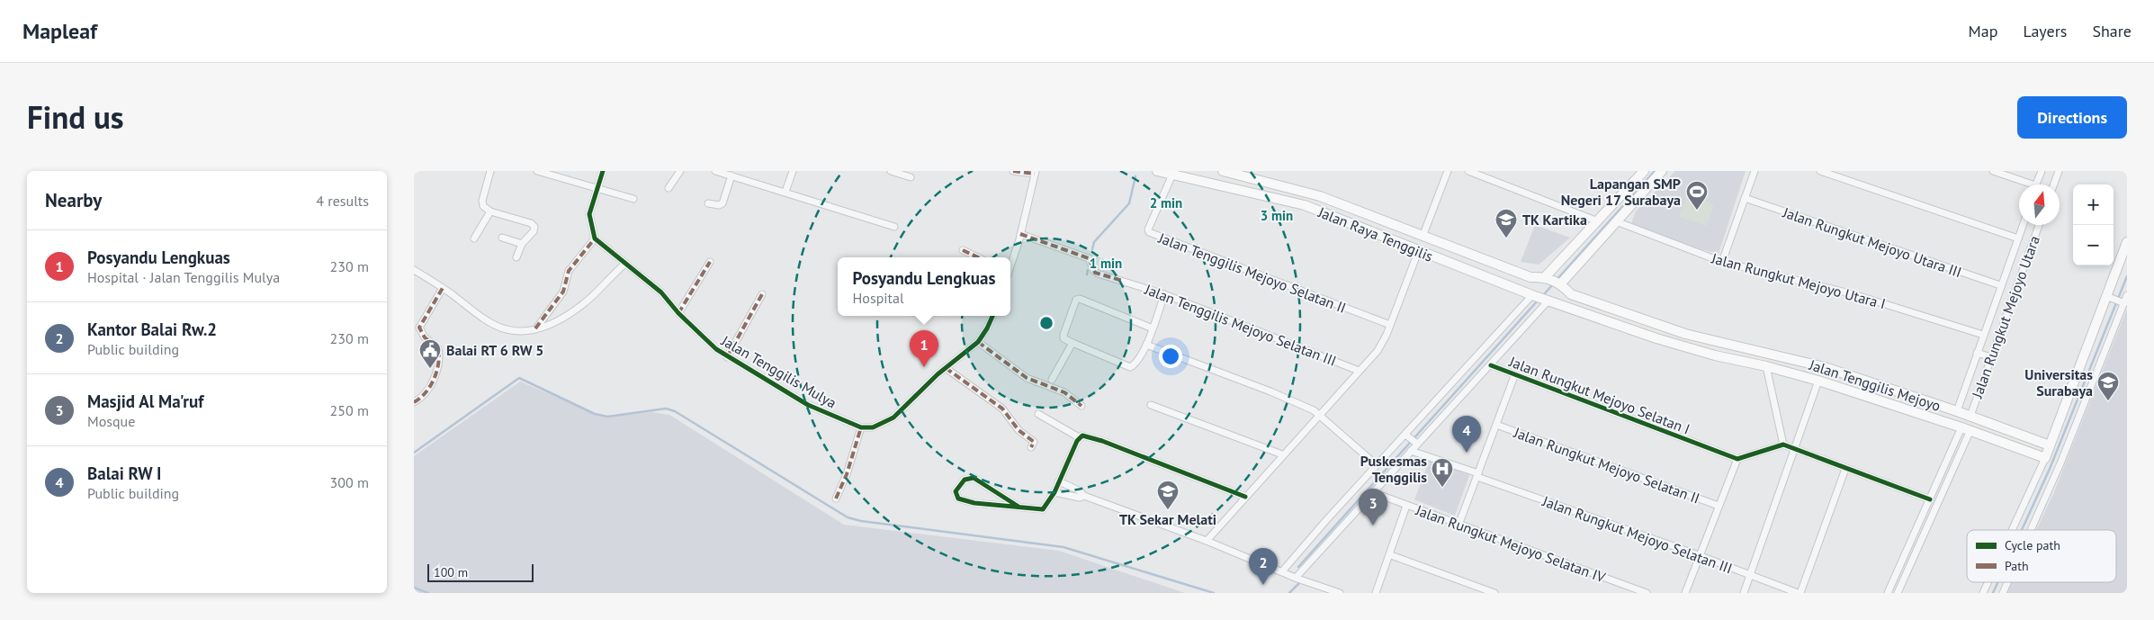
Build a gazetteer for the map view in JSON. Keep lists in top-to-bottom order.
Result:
{
  "streets": {
    "main road": ["Jalan Raya Tenggilis", "Jalan Tenggilis Mejoyo"],
    "street": [
      "Jalan Rungkut Mejoyo Utara III",
      "Jalan Tenggilis Mejoyo Selatan II",
      "Jalan Rungkut Mejoyo Utara I",
      "Jalan Rungkut Mejoyo Utara",
      "Jalan Tenggilis Mejoyo Selatan III",
      "Jalan Tenggilis Mulya",
      "Jalan Rungkut Mejoyo Selatan I",
      "Jalan Rungkut Mejoyo Selatan II",
      "Jalan Rungkut Mejoyo Selatan III",
      "Jalan Rungkut Mejoyo Selatan IV"
    ]
  },
  "crossings": [
    ["Jalan Raya Tenggilis", "Jalan Tenggilis Mejoyo Selatan II"],
    ["Jalan Raya Tenggilis", "Jalan Tenggilis Mejoyo"],
    ["Jalan Rungkut Mejoyo Utara III", "Jalan Rungkut Mejoyo Utara"],
    ["Jalan Rungkut Mejoyo Utara I", "Jalan Rungkut Mejoyo Utara"],
    ["Jalan Rungkut Mejoyo Utara", "Jalan Tenggilis Mejoyo"]
  ],
  "places": {
    "sports": ["Lapangan SMP Negeri 17 Surabaya"],
    "school or university": ["TK Kartika", "Universitas Surabaya", "TK Sekar Melati"],
    "public building": ["Balai RT 6 RW 5"],
    "hospital": ["Puskesmas Tenggilis"]
  },
  "legend": ["Cycle path", "Path"],
  "scale_bar": "100 m",
  "north": "top",
  "page": {
    "header": "Mapleaf",
    "nav": ["Map", "Layers", "Share"],
    "title": "Find us",
    "buttons": "Directions",
    "heading": ["Nearby", "4 results"],
    "map_buttons": ["+", "−"],
    "list": [
      {
        "mark": "1",
        "name": "Posyandu Lengkuas",
        "note": "Hospital · Jalan Tenggilis Mulya",
        "value": "230 m"
      },
      {
        "mark": "2",
        "name": "Kantor Balai Rw.2",
        "note": "Public building",
        "value": "230 m"
      },
      {
        "mark": "3",
        "name": "Masjid Al Ma'ruf",
        "note": "Mosque",
        "value": "250 m"
      },
      {
        "mark": "4",
        "name": "Balai RW I",
        "note": "Public building",
        "value": "300 m"
      }
    ],
    "popup": ["Posyandu Lengkuas", "Hospital"],
    "pins": [
      "1",
      "4",
      "3",
      "2"
    ],
    "scale": "100 m"
  },
  "rings": ["2 min", "3 min", "1 min"]
}
